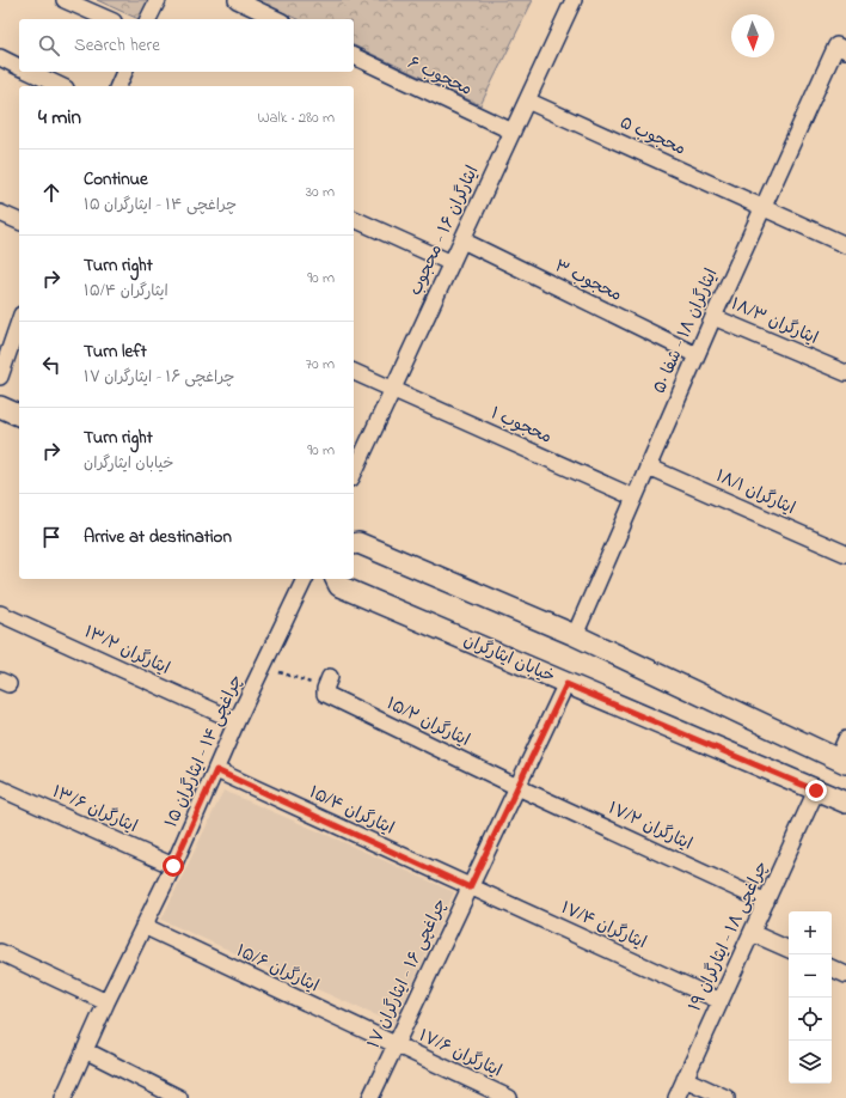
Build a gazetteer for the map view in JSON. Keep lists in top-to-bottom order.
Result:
{
  "streets": {
    "street": [
      "محجوب ۶",
      "محجوب ۵",
      "ایثارگران ۱۶ - محجوب",
      "محجوب ۳",
      "ایثارگران ۱۸/۳",
      "ایثارگران ۱۸ - شفا ۵۰",
      "محجوب ۱",
      "ایثارگران ۱۸/۱",
      "ایثارگران ۱۳/۲",
      "خیابان ایثارگران",
      "ایثارگران ۱۵/۲",
      "چراغچی ۱۴ - ایثارگران ۱۵",
      "ایثارگران ۱۳/۶",
      "ایثارگران ۱۵/۴",
      "ایثارگران ۱۷/۲",
      "ایثارگران ۱۷/۴",
      "چراغچی ۱۸ - ایثارگران ۱۹",
      "ایثارگران ۱۵/۶",
      "چراغچی ۱۶ - ایثارگران ۱۷",
      "ایثارگران ۱۷/۶"
    ]
  },
  "crossings": [
    ["محجوب ۶", "ایثارگران ۱۶ - محجوب"],
    ["محجوب ۵", "ایثارگران ۱۶ - محجوب"],
    ["محجوب ۵", "ایثارگران ۱۸ - شفا ۵۰"],
    ["ایثارگران ۱۶ - محجوب", "محجوب ۳"],
    ["ایثارگران ۱۶ - محجوب", "محجوب ۱"],
    ["محجوب ۳", "ایثارگران ۱۸ - شفا ۵۰"],
    ["ایثارگران ۱۸/۳", "ایثارگران ۱۸ - شفا ۵۰"],
    ["ایثارگران ۱۸ - شفا ۵۰", "محجوب ۱"],
    ["ایثارگران ۱۸ - شفا ۵۰", "ایثارگران ۱۸/۱"],
    ["ایثارگران ۱۳/۲", "چراغچی ۱۴ - ایثارگران ۱۵"],
    ["خیابان ایثارگران", "چراغچی ۱۸ - ایثارگران ۱۹"],
    ["خیابان ایثارگران", "چراغچی ۱۶ - ایثارگران ۱۷"],
    ["ایثارگران ۱۵/۲", "ایثارگران ۱۷/۲"],
    ["ایثارگران ۱۵/۲", "چراغچی ۱۶ - ایثارگران ۱۷"],
    ["چراغچی ۱۴ - ایثارگران ۱۵", "ایثارگران ۱۳/۶"],
    ["چراغچی ۱۴ - ایثارگران ۱۵", "ایثارگران ۱۵/۴"],
    ["چراغچی ۱۴ - ایثارگران ۱۵", "ایثارگران ۱۵/۶"],
    ["ایثارگران ۱۵/۴", "ایثارگران ۱۷/۴"],
    ["ایثارگران ۱۵/۴", "چراغچی ۱۶ - ایثارگران ۱۷"],
    ["ایثارگران ۱۷/۲", "چراغچی ۱۸ - ایثارگران ۱۹"],
    ["ایثارگران ۱۷/۲", "چراغچی ۱۶ - ایثارگران ۱۷"],
    ["ایثارگران ۱۷/۴", "چراغچی ۱۸ - ایثارگران ۱۹"],
    ["ایثارگران ۱۷/۴", "چراغچی ۱۶ - ایثارگران ۱۷"],
    ["ایثارگران ۱۵/۶", "چراغچی ۱۶ - ایثارگران ۱۷"],
    ["ایثارگران ۱۵/۶", "ایثارگران ۱۷/۶"],
    ["چراغچی ۱۶ - ایثارگران ۱۷", "ایثارگران ۱۷/۶"]
  ],
  "north": "bottom",
  "page": {
    "search": "Search here",
    "heading": ["4 min", "Walk · 280 m"],
    "list": [
      ["Continue", "چراغچی ۱۴ - ایثارگران ۱۵", "30 m"],
      ["Turn right", "ایثارگران ۱۵/۴", "90 m"],
      ["Turn left", "چراغچی ۱۶ - ایثارگران ۱۷", "70 m"],
      ["Turn right", "خیابان ایثارگران", "90 m"],
      "Arrive at destination"
    ],
    "map_buttons": ["+", "−"]
  }
}
